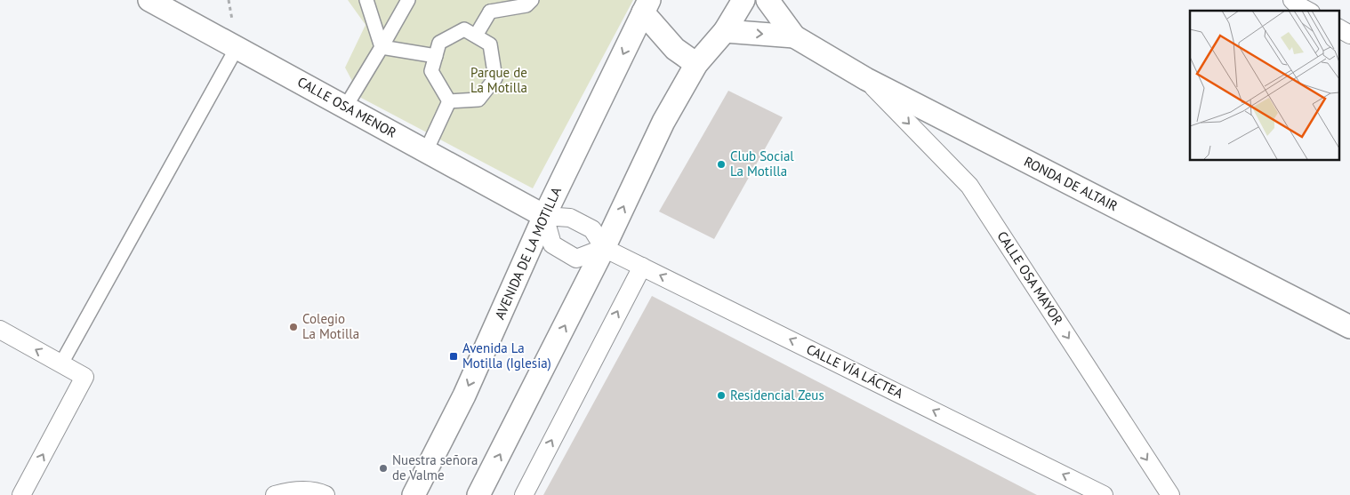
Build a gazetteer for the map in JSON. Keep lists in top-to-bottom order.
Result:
{
  "streets": {
    "street": [
      "CALLE OSA MENOR",
      "RONDA DE ALTAIR",
      "AVENIDA DE LA MOTILLA",
      "CALLE OSA MAYOR",
      "CALLE VÍA LÁCTEA"
    ]
  },
  "crossings": [
    ["CALLE OSA MENOR", "AVENIDA DE LA MOTILLA"],
    ["RONDA DE ALTAIR", "CALLE OSA MAYOR"]
  ],
  "one_way": ["CALLE OSA MAYOR", "CALLE VÍA LÁCTEA"],
  "parks": ["Parque de La Motilla"],
  "places": {
    "other": [
      "Club Social La Motilla",
      "Colegio La Motilla",
      "Residencial Zeus",
      "Nuestra señora de Valme"
    ],
    "transit": ["Avenida La Motilla (Iglesia)"]
  }
}
